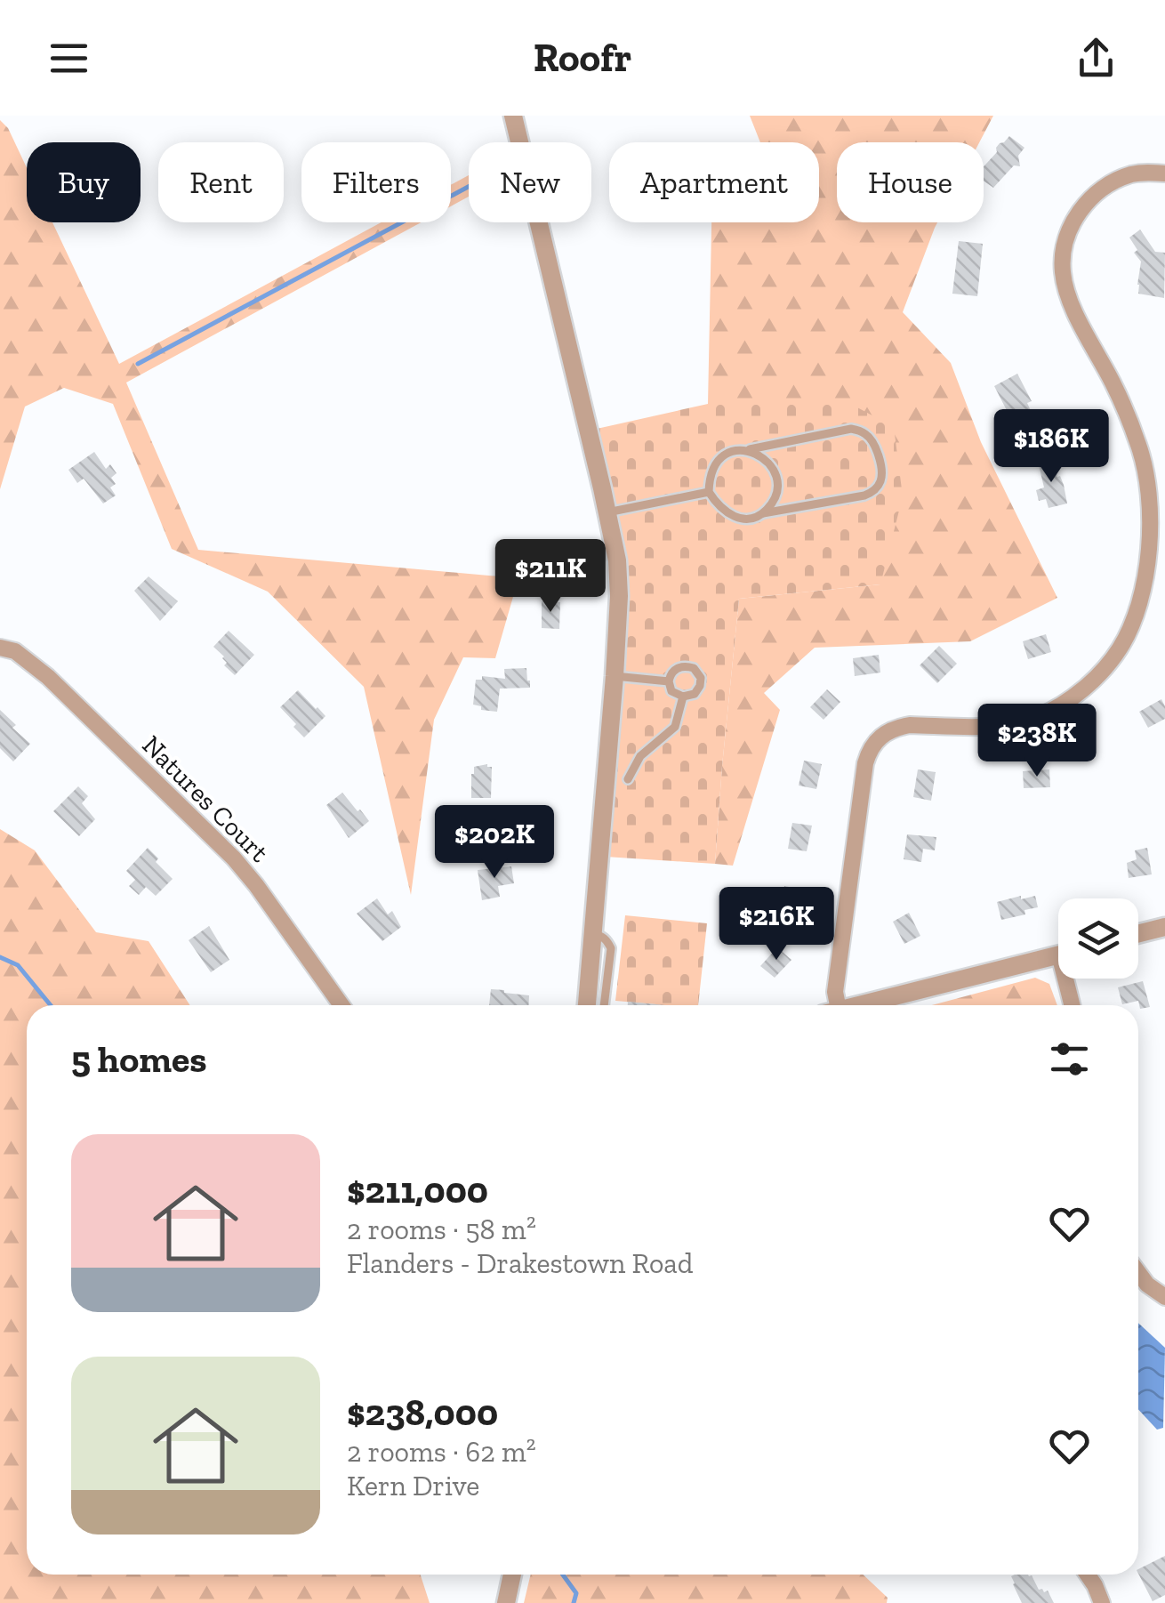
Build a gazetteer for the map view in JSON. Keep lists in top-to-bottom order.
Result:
{
  "streets": {
    "street": ["Natures Court"]
  },
  "page": {
    "header": "Roofr",
    "chip": [
      "Buy",
      "Rent",
      "Filters",
      "New",
      "Apartment",
      "House"
    ],
    "price": [
      "$186K",
      "$211K",
      "$238K",
      "$202K",
      "$216K"
    ],
    "heading": "5 homes",
    "list": [
      {
        "name": "$211,000",
        "note": "2 rooms · 58 m² · Flanders - Drakestown Road"
      },
      {
        "name": "$238,000",
        "note": "2 rooms · 62 m² · Kern Drive"
      }
    ]
  }
}
